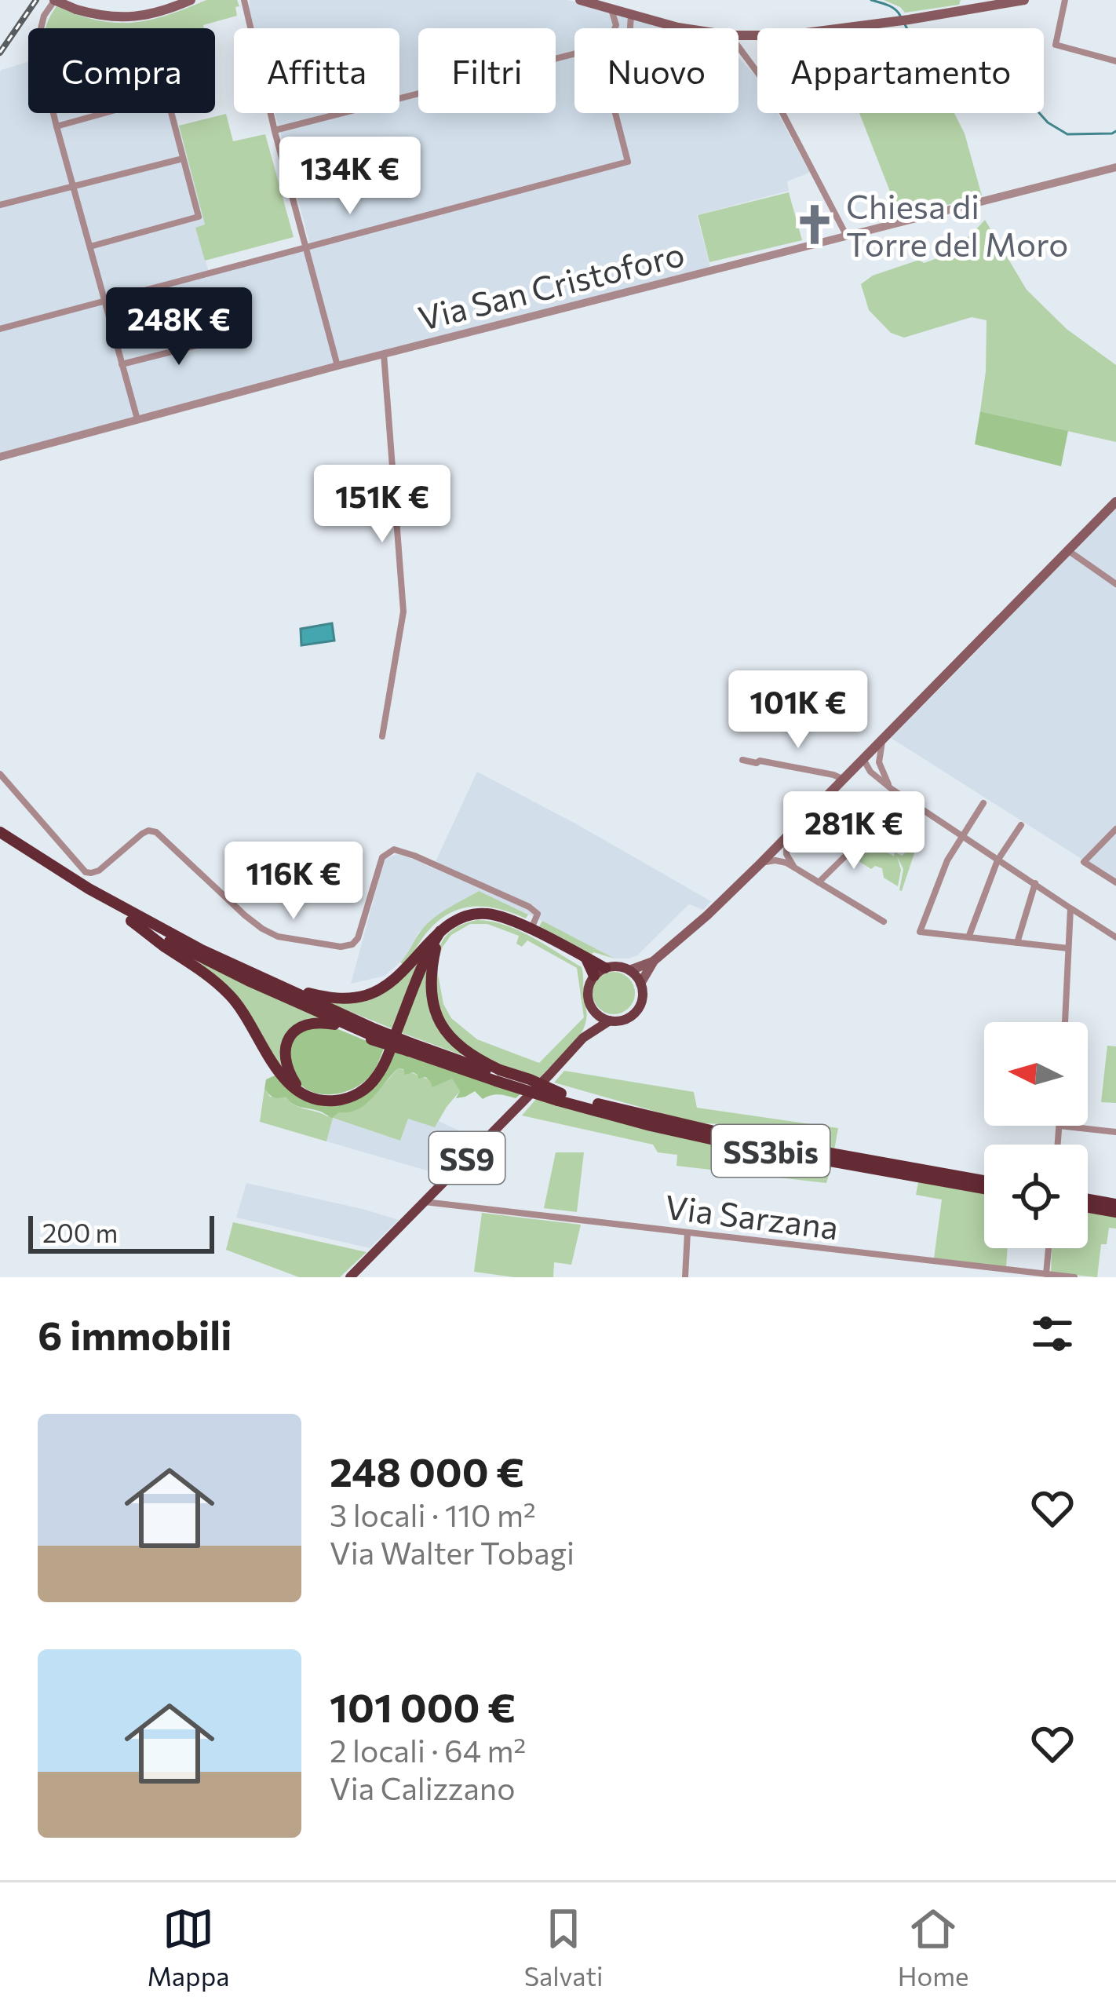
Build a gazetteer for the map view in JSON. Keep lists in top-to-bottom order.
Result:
{
  "streets": {
    "highway": ["SS3bis"],
    "main road": ["SS9"],
    "street": ["Via San Cristoforo", "Via Sarzana"]
  },
  "crossings": [
    ["SS9", "Via Sarzana"]
  ],
  "places": {
    "church": ["Chiesa di Torre del Moro"]
  },
  "scale_bar": "200 m",
  "north": "left",
  "page": {
    "chip": [
      "Compra",
      "Affitta",
      "Filtri",
      "Nuovo",
      "Appartamento"
    ],
    "price": [
      "134K €",
      "248K €",
      "151K €",
      "101K €",
      "281K €",
      "116K €"
    ],
    "scale": "200 m",
    "heading": "6 immobili",
    "list": [
      {
        "name": "248 000 €",
        "note": "3 locali · 110 m² · Via Walter Tobagi"
      },
      {
        "name": "101 000 €",
        "note": "2 locali · 64 m² · Via Calizzano"
      }
    ],
    "tabs": ["Mappa", "Salvati", "Home"]
  }
}
